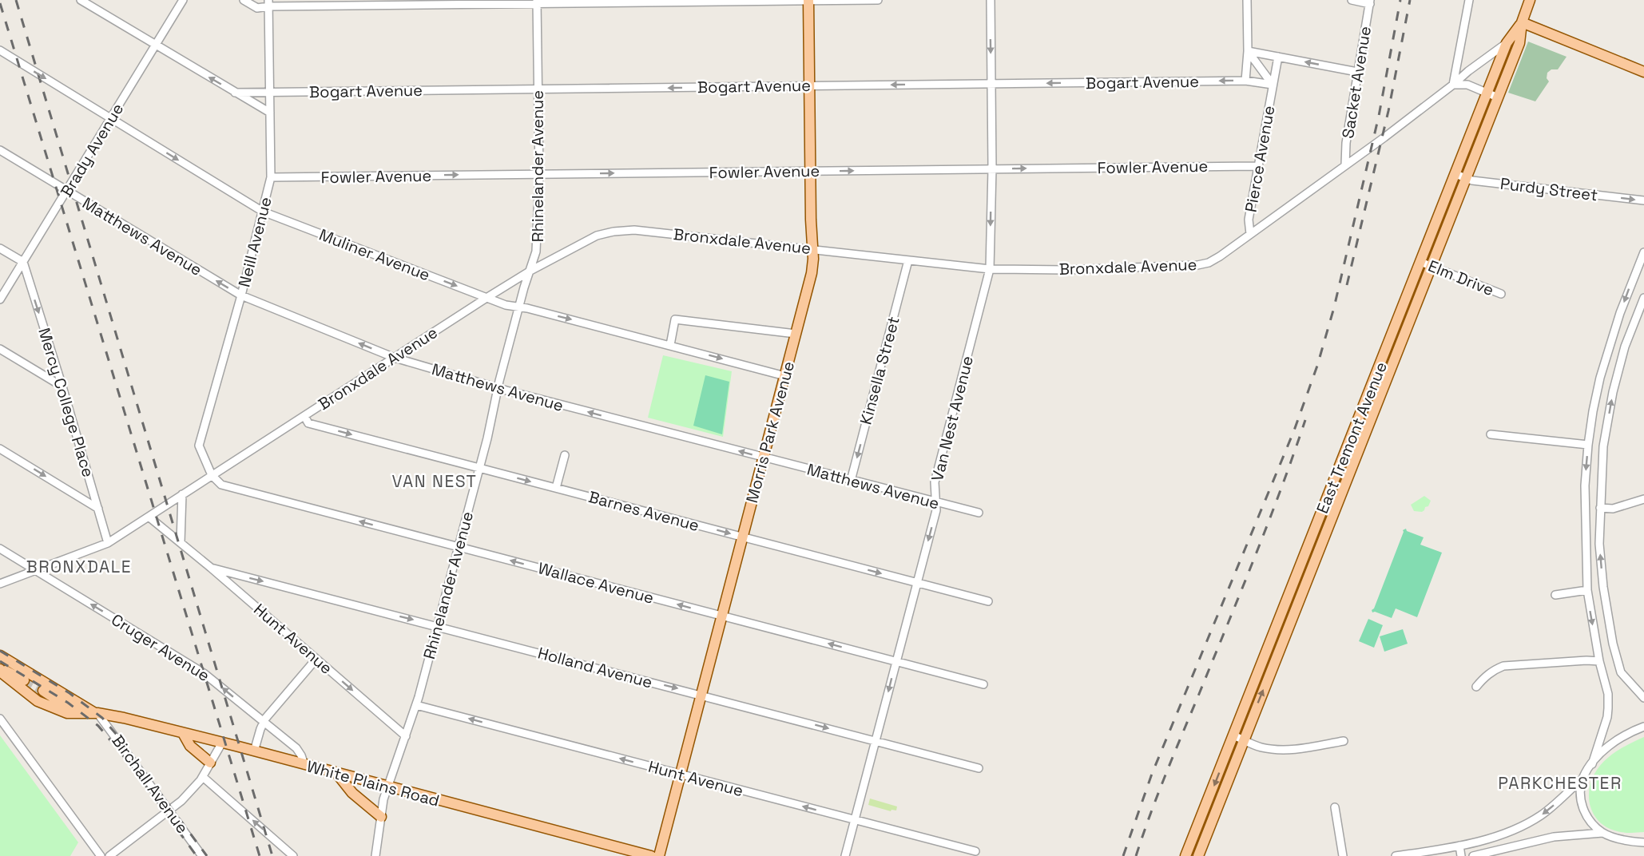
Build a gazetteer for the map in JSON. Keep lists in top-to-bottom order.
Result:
{
  "streets": {
    "main road": ["Morris Park Avenue", "East Tremont Avenue", "White Plains Road"],
    "street": [
      "Bogart Avenue",
      "Sacket Avenue",
      "Brady Avenue",
      "Pierce Avenue",
      "Rhinelander Avenue",
      "Fowler Avenue",
      "Purdy Street",
      "Matthews Avenue",
      "Bronxdale Avenue",
      "Neill Avenue",
      "Muliner Avenue",
      "Elm Drive",
      "Kinsella Street",
      "Mercy College Place",
      "Van Nest Avenue",
      "Barnes Avenue",
      "Wallace Avenue",
      "Hunt Avenue",
      "Cruger Avenue",
      "Holland Avenue",
      "Birchall Avenue"
    ]
  },
  "crossings": [
    ["Bogart Avenue", "Pierce Avenue"],
    ["Bogart Avenue", "Rhinelander Avenue"],
    ["Bogart Avenue", "Neill Avenue"],
    ["Bogart Avenue", "Van Nest Avenue"],
    ["Bogart Avenue", "Morris Park Avenue"],
    ["Sacket Avenue", "Bronxdale Avenue"],
    ["Brady Avenue", "Matthews Avenue"],
    ["Brady Avenue", "Muliner Avenue"],
    ["Brady Avenue", "Mercy College Place"],
    ["Pierce Avenue", "Fowler Avenue"],
    ["Pierce Avenue", "Bronxdale Avenue"],
    ["Rhinelander Avenue", "Fowler Avenue"],
    ["Rhinelander Avenue", "Matthews Avenue"],
    ["Rhinelander Avenue", "Bronxdale Avenue"],
    ["Rhinelander Avenue", "Muliner Avenue"],
    ["Rhinelander Avenue", "Barnes Avenue"],
    ["Rhinelander Avenue", "Wallace Avenue"],
    ["Rhinelander Avenue", "Hunt Avenue"],
    ["Rhinelander Avenue", "Holland Avenue"],
    ["Rhinelander Avenue", "White Plains Road"],
    ["Fowler Avenue", "Neill Avenue"],
    ["Fowler Avenue", "Van Nest Avenue"],
    ["Fowler Avenue", "Morris Park Avenue"],
    ["Purdy Street", "East Tremont Avenue"],
    ["Matthews Avenue", "Bronxdale Avenue"],
    ["Matthews Avenue", "Neill Avenue"],
    ["Matthews Avenue", "Kinsella Street"],
    ["Matthews Avenue", "Van Nest Avenue"],
    ["Matthews Avenue", "Morris Park Avenue"],
    ["Bronxdale Avenue", "Neill Avenue"],
    ["Bronxdale Avenue", "Muliner Avenue"],
    ["Bronxdale Avenue", "Kinsella Street"],
    ["Bronxdale Avenue", "Mercy College Place"],
    ["Bronxdale Avenue", "Van Nest Avenue"],
    ["Bronxdale Avenue", "Morris Park Avenue"],
    ["Bronxdale Avenue", "East Tremont Avenue"],
    ["Bronxdale Avenue", "Barnes Avenue"],
    ["Bronxdale Avenue", "Wallace Avenue"],
    ["Bronxdale Avenue", "Hunt Avenue"],
    ["Bronxdale Avenue", "Cruger Avenue"],
    ["Neill Avenue", "Muliner Avenue"],
    ["Neill Avenue", "Wallace Avenue"],
    ["Muliner Avenue", "Morris Park Avenue"],
    ["Elm Drive", "East Tremont Avenue"],
    ["Van Nest Avenue", "Barnes Avenue"],
    ["Van Nest Avenue", "Wallace Avenue"],
    ["Van Nest Avenue", "Hunt Avenue"],
    ["Van Nest Avenue", "Holland Avenue"],
    ["Morris Park Avenue", "Barnes Avenue"],
    ["Morris Park Avenue", "Wallace Avenue"],
    ["Morris Park Avenue", "Hunt Avenue"],
    ["Morris Park Avenue", "Holland Avenue"],
    ["Hunt Avenue", "Holland Avenue"],
    ["Cruger Avenue", "White Plains Road"],
    ["White Plains Road", "Birchall Avenue"]
  ],
  "one_way": [
    "Bogart Avenue",
    "Fowler Avenue",
    "Purdy Street",
    "Matthews Avenue",
    "Muliner Avenue",
    "Kinsella Street",
    "Mercy College Place",
    "Van Nest Avenue",
    "Barnes Avenue",
    "Wallace Avenue",
    "Cruger Avenue",
    "Holland Avenue"
  ],
  "districts": ["VAN NEST", "BRONXDALE", "PARKCHESTER"]
}
